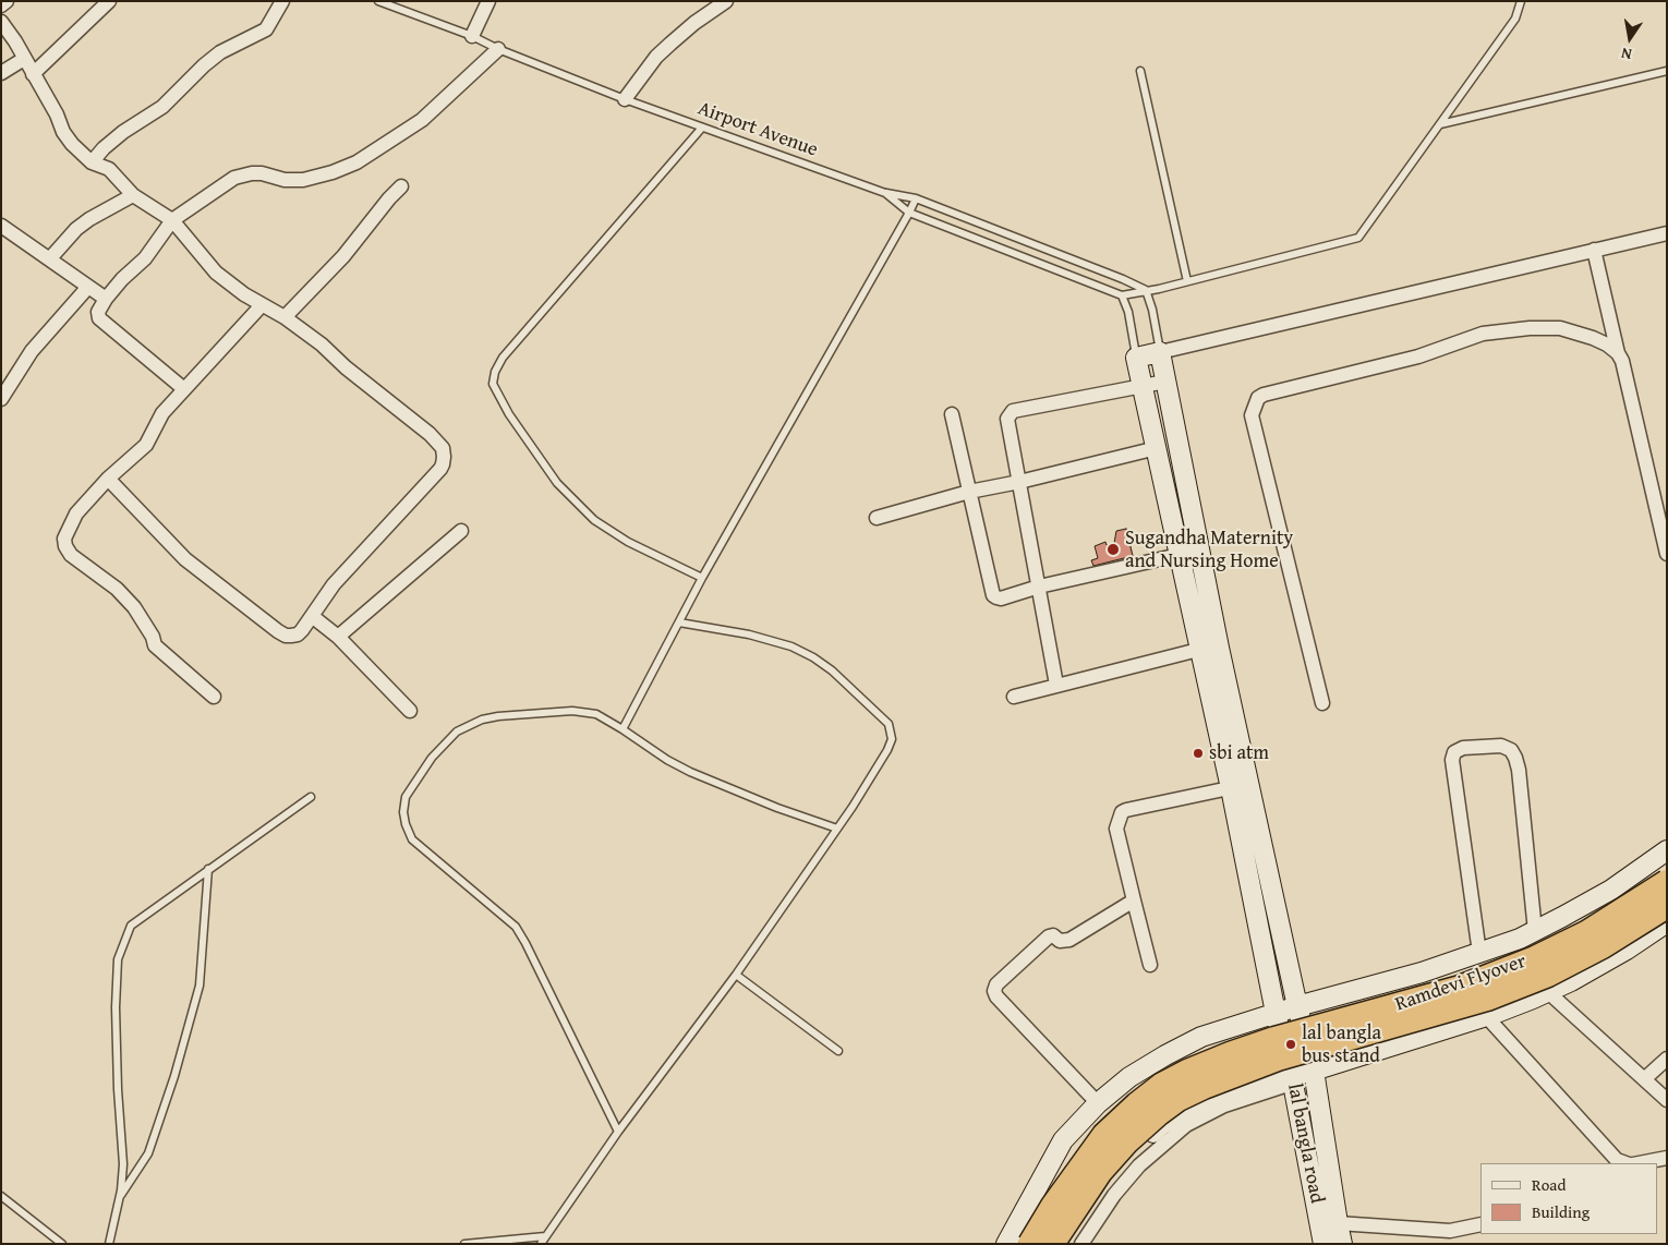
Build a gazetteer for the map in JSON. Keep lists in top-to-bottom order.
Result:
{
  "streets": {
    "highway": ["Ramdevi Flyover"],
    "street": ["lal bangla road"],
    "lane": ["Airport Avenue"]
  },
  "places": ["Sugandha Maternity and Nursing Home", "sbi atm", "lal bangla bus stand"],
  "legend": ["Road", "Building"],
  "north": "bottom"
}
